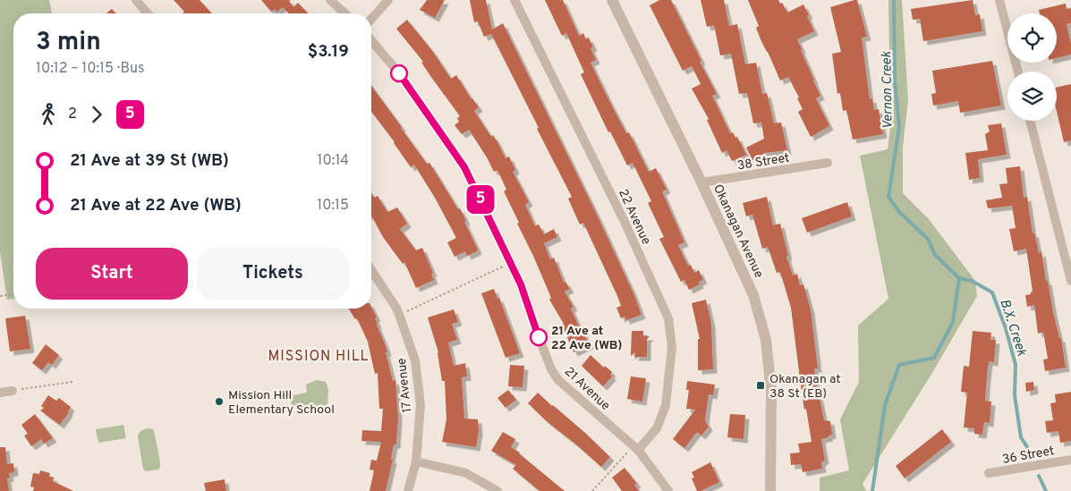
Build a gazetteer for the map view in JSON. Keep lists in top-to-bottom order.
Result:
{
  "streets": {
    "street": [
      "38 Street",
      "22 Avenue",
      "Okanagan Avenue",
      "17 Avenue",
      "21 Avenue",
      "36 Street"
    ]
  },
  "crossings": [
    ["38 Street", "Okanagan Avenue"],
    ["22 Avenue", "21 Avenue"]
  ],
  "districts": ["MISSION HILL"],
  "water": ["Vernon Creek", "B.X. Creek"],
  "places": {
    "other": ["21 Ave at 22 Ave (WB)", "Mission Hill Elementary School"],
    "transit": ["Okanagan at 38 St (EB)"]
  },
  "lines": ["bus line 5"],
  "page": {
    "on_map": "5",
    "heading": ["3 min", "10:12 – 10:15 · Bus", "$3.19"],
    "legs": ["2", "5"],
    "list": [
      {
        "name": "21 Ave at 39 St (WB)",
        "value": "10:14"
      },
      {
        "name": "21 Ave at 22 Ave (WB)",
        "value": "10:15"
      }
    ],
    "buttons": ["Start", "Tickets"]
  }
}
